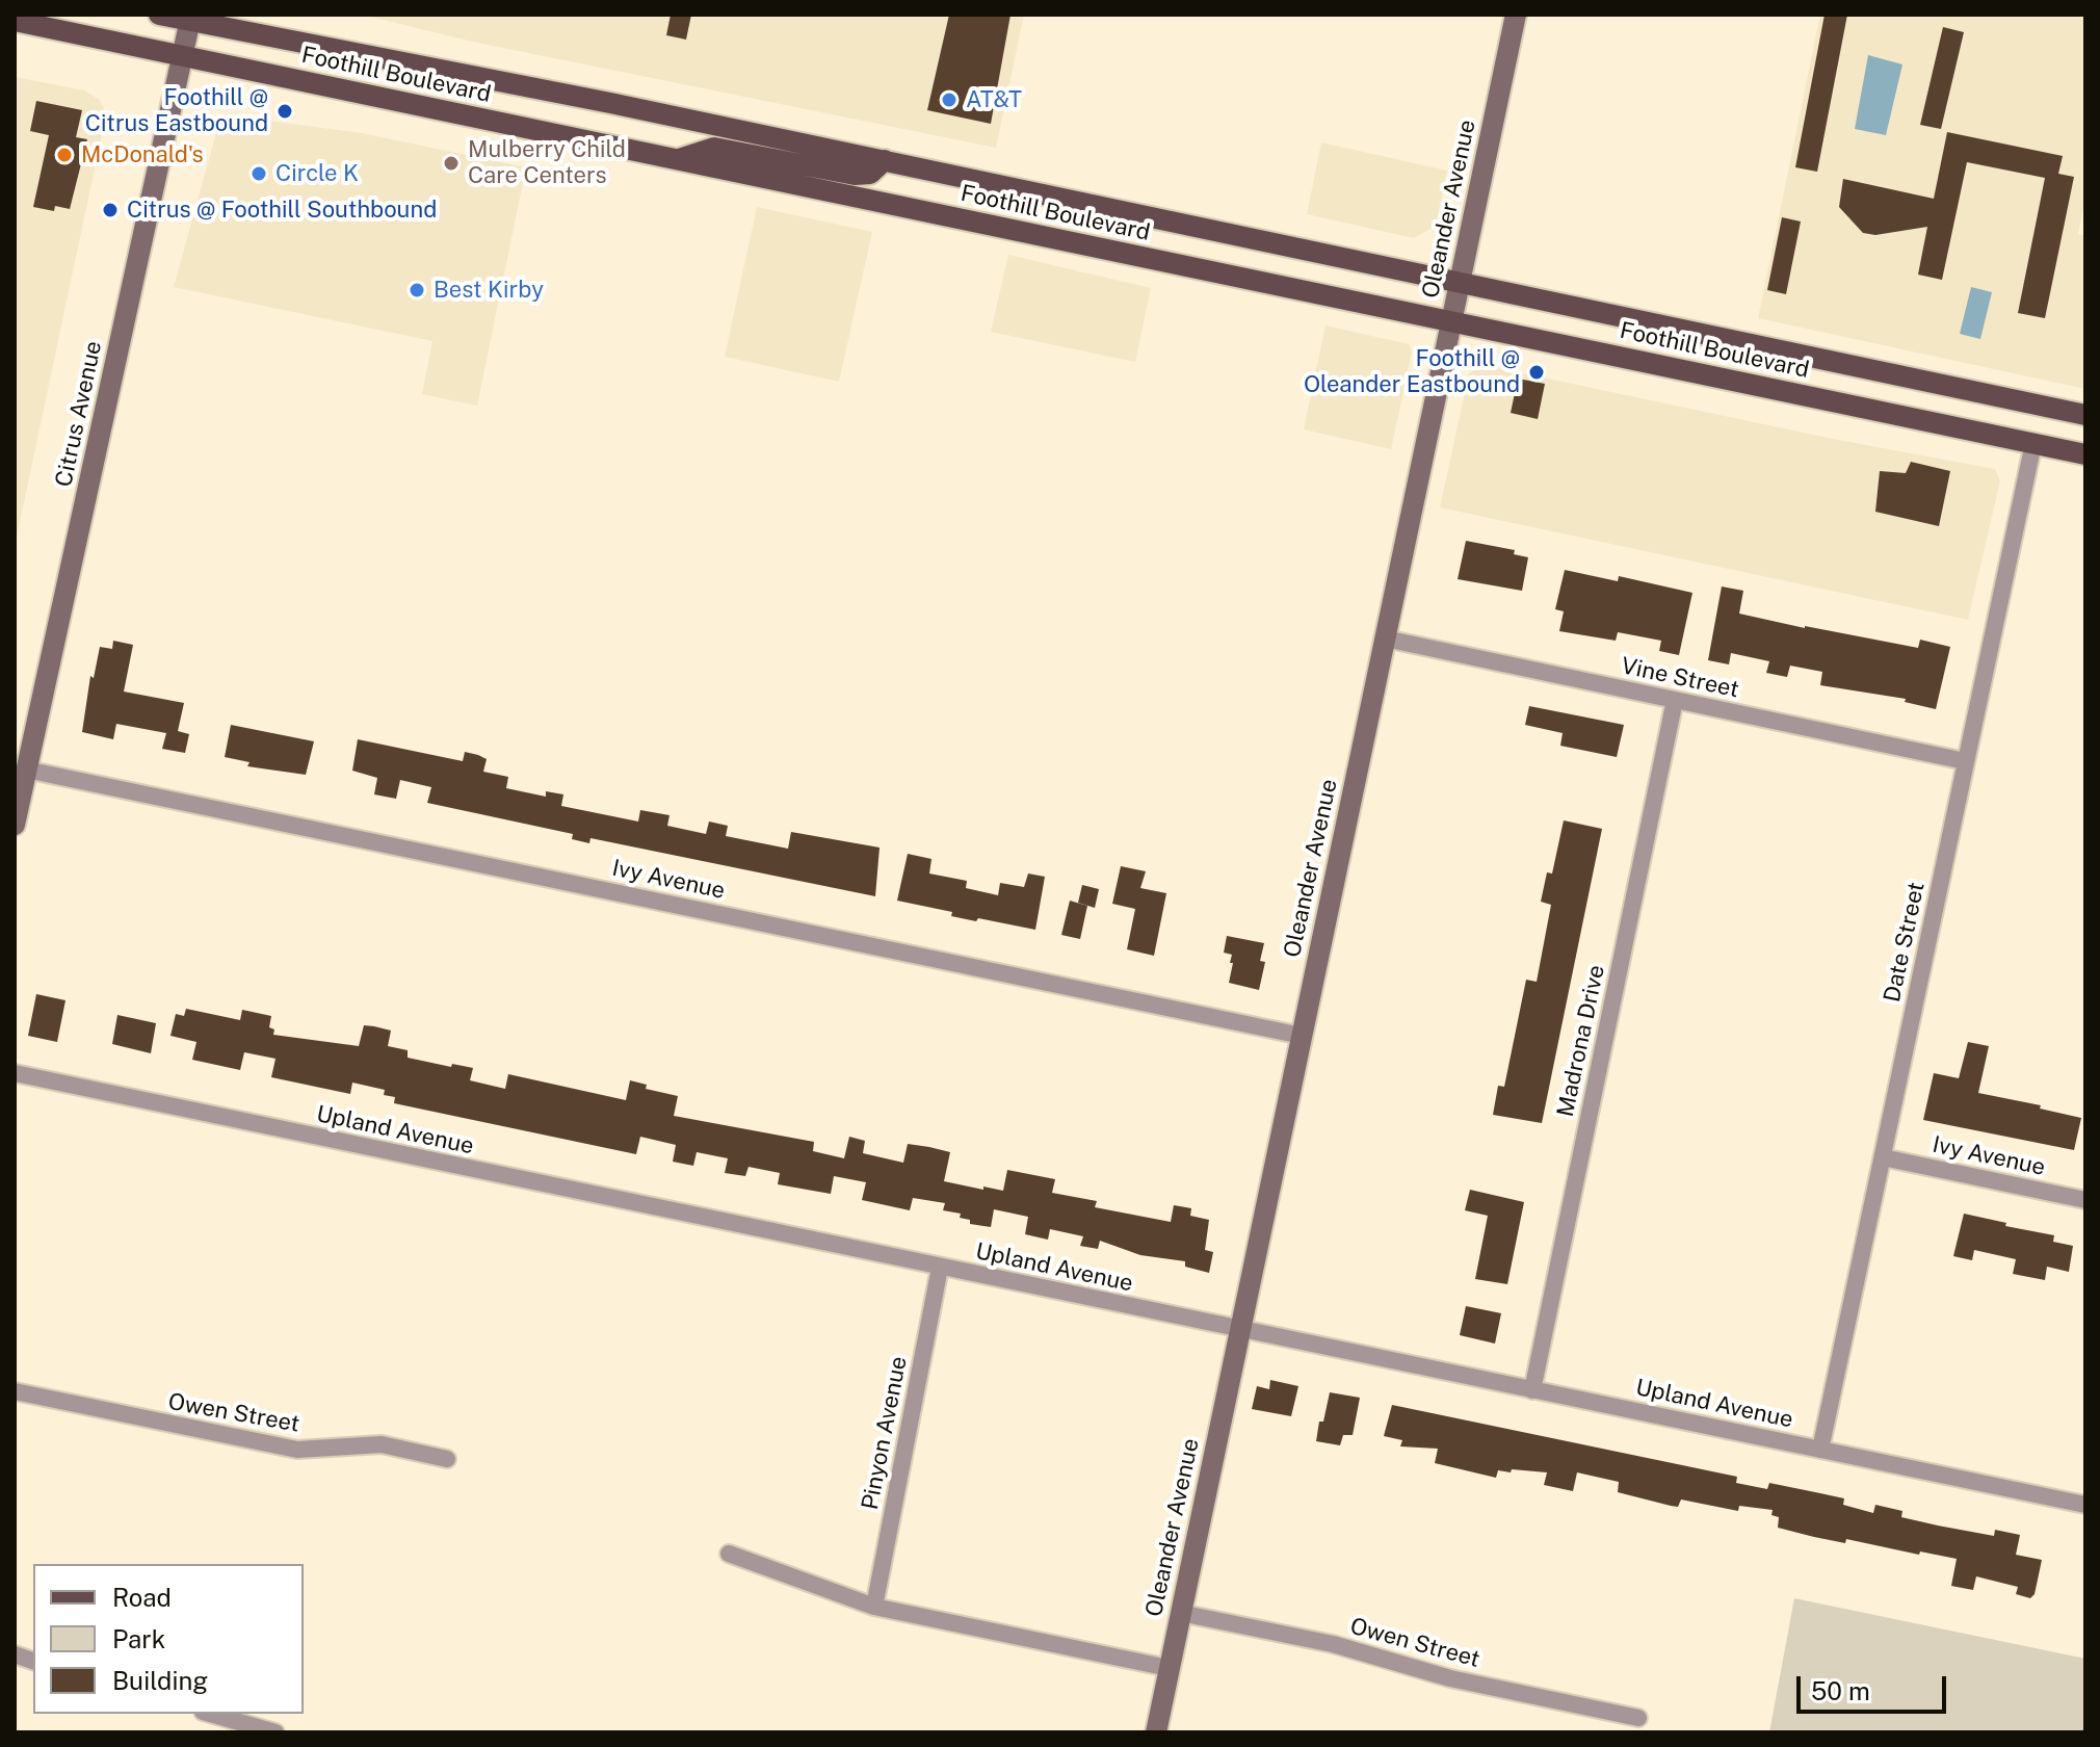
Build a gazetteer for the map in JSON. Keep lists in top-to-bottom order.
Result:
{
  "streets": {
    "main road": ["Foothill Boulevard"],
    "street": [
      "Oleander Avenue",
      "Citrus Avenue",
      "Vine Street",
      "Ivy Avenue",
      "Date Street",
      "Madrona Drive",
      "Upland Avenue",
      "Owen Street",
      "Pinyon Avenue"
    ]
  },
  "crossings": [
    ["Foothill Boulevard", "Oleander Avenue"],
    ["Foothill Boulevard", "Citrus Avenue"],
    ["Foothill Boulevard", "Date Street"],
    ["Oleander Avenue", "Vine Street"],
    ["Oleander Avenue", "Ivy Avenue"],
    ["Oleander Avenue", "Upland Avenue"],
    ["Oleander Avenue", "Owen Street"],
    ["Citrus Avenue", "Ivy Avenue"],
    ["Vine Street", "Date Street"],
    ["Vine Street", "Madrona Drive"],
    ["Ivy Avenue", "Date Street"],
    ["Date Street", "Upland Avenue"],
    ["Madrona Drive", "Upland Avenue"],
    ["Upland Avenue", "Pinyon Avenue"]
  ],
  "places": [
    "AT&T",
    "Foothill @ Citrus Eastbound",
    "McDonald's",
    "Mulberry Child Care Centers",
    "Circle K",
    "Citrus @ Foothill Southbound",
    "Best Kirby",
    "Foothill @ Oleander Eastbound"
  ],
  "legend": ["Road", "Park", "Building"],
  "scale_bar": "50 m"
}
